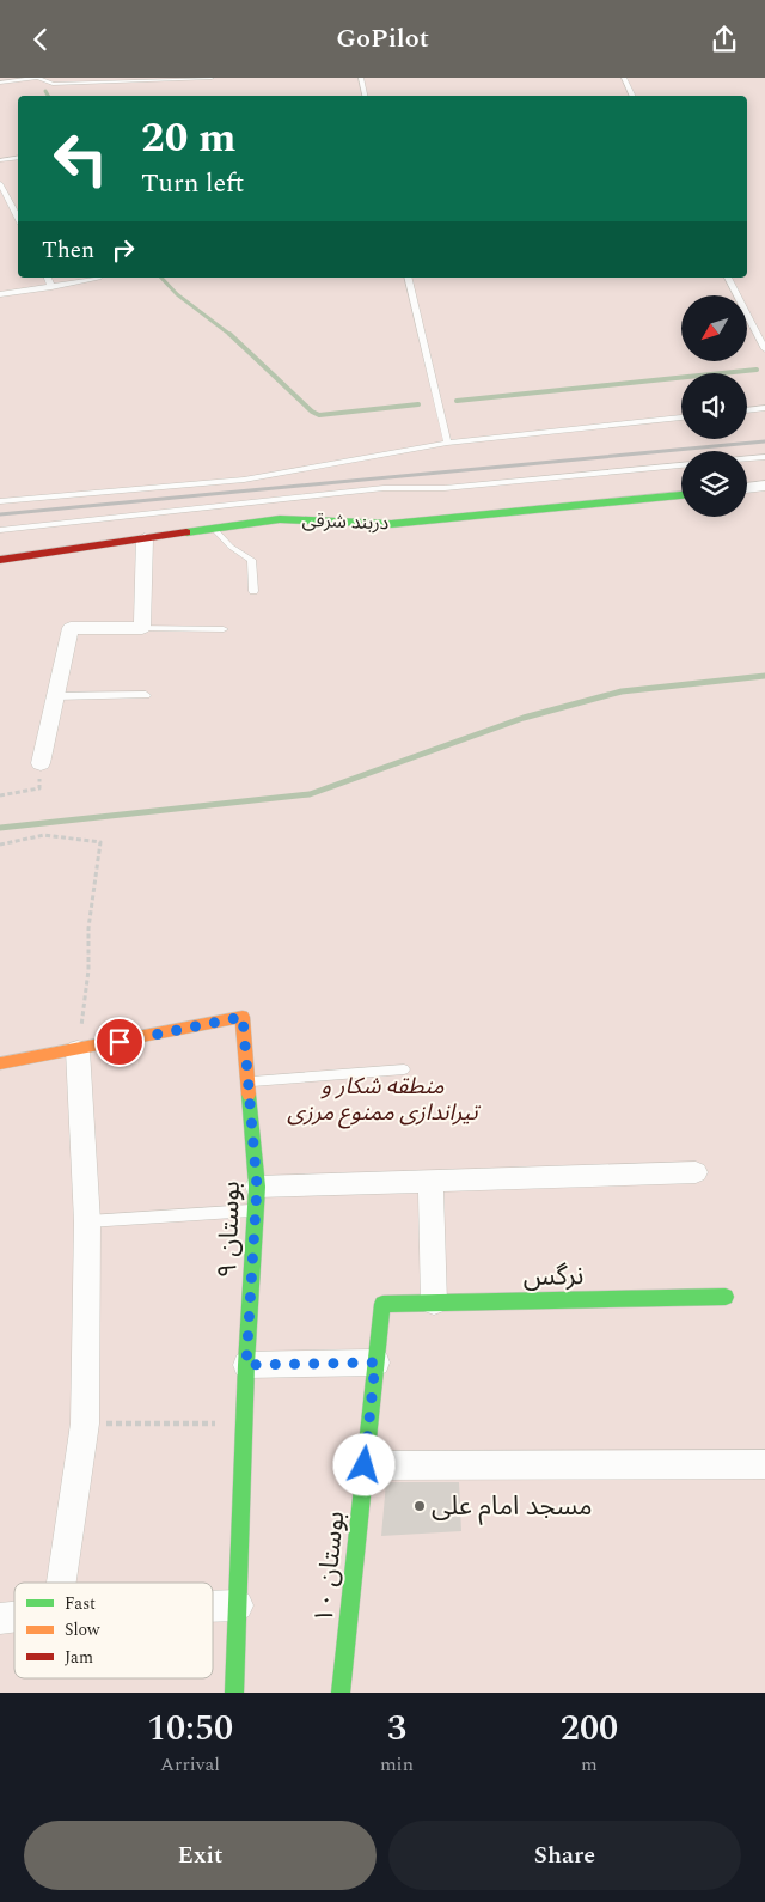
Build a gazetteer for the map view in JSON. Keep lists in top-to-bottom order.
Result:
{
  "streets": {
    "street": [
      "دربند شرقی",
      "بوستان ۹",
      "نرگس",
      "بوستان ۱۰"
    ]
  },
  "crossings": [
    ["نرگس", "بوستان ۱۰"]
  ],
  "parks": ["منطقه شکار و تیراندازی ممنوع مرزی"],
  "places": ["مسجد امام علی"],
  "legend": ["Fast", "Slow", "Jam"],
  "north": "bottom left",
  "page": {
    "header": "GoPilot",
    "turn": ["20 m", "Turn left"],
    "then": "Then",
    "eta": [
      "10:50",
      "Arrival",
      "3",
      "min",
      "200",
      "m"
    ],
    "buttons": ["Exit", "Share"]
  }
}
